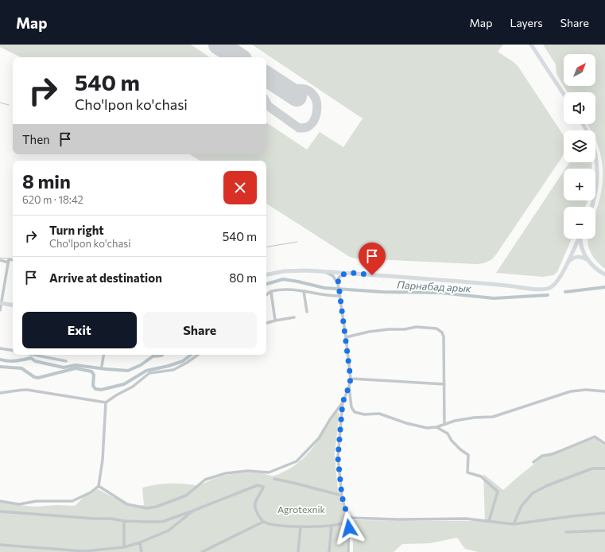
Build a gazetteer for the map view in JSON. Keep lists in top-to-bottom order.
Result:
{
  "water": ["Парнабад арык"],
  "parks": ["Agrotexnik"],
  "north": "top right",
  "page": {
    "header": "Map",
    "nav": ["Map", "Layers", "Share"],
    "map_buttons": ["+", "−"],
    "turn": ["540 m", "Cho'lpon ko'chasi"],
    "then": "Then",
    "heading": ["8 min", "620 m · 18:42"],
    "list": [
      {
        "name": "Turn right",
        "note": "Cho'lpon ko'chasi",
        "value": "540 m"
      },
      {
        "name": "Arrive at destination",
        "value": "80 m"
      }
    ],
    "buttons": ["Exit", "Share"]
  }
}
